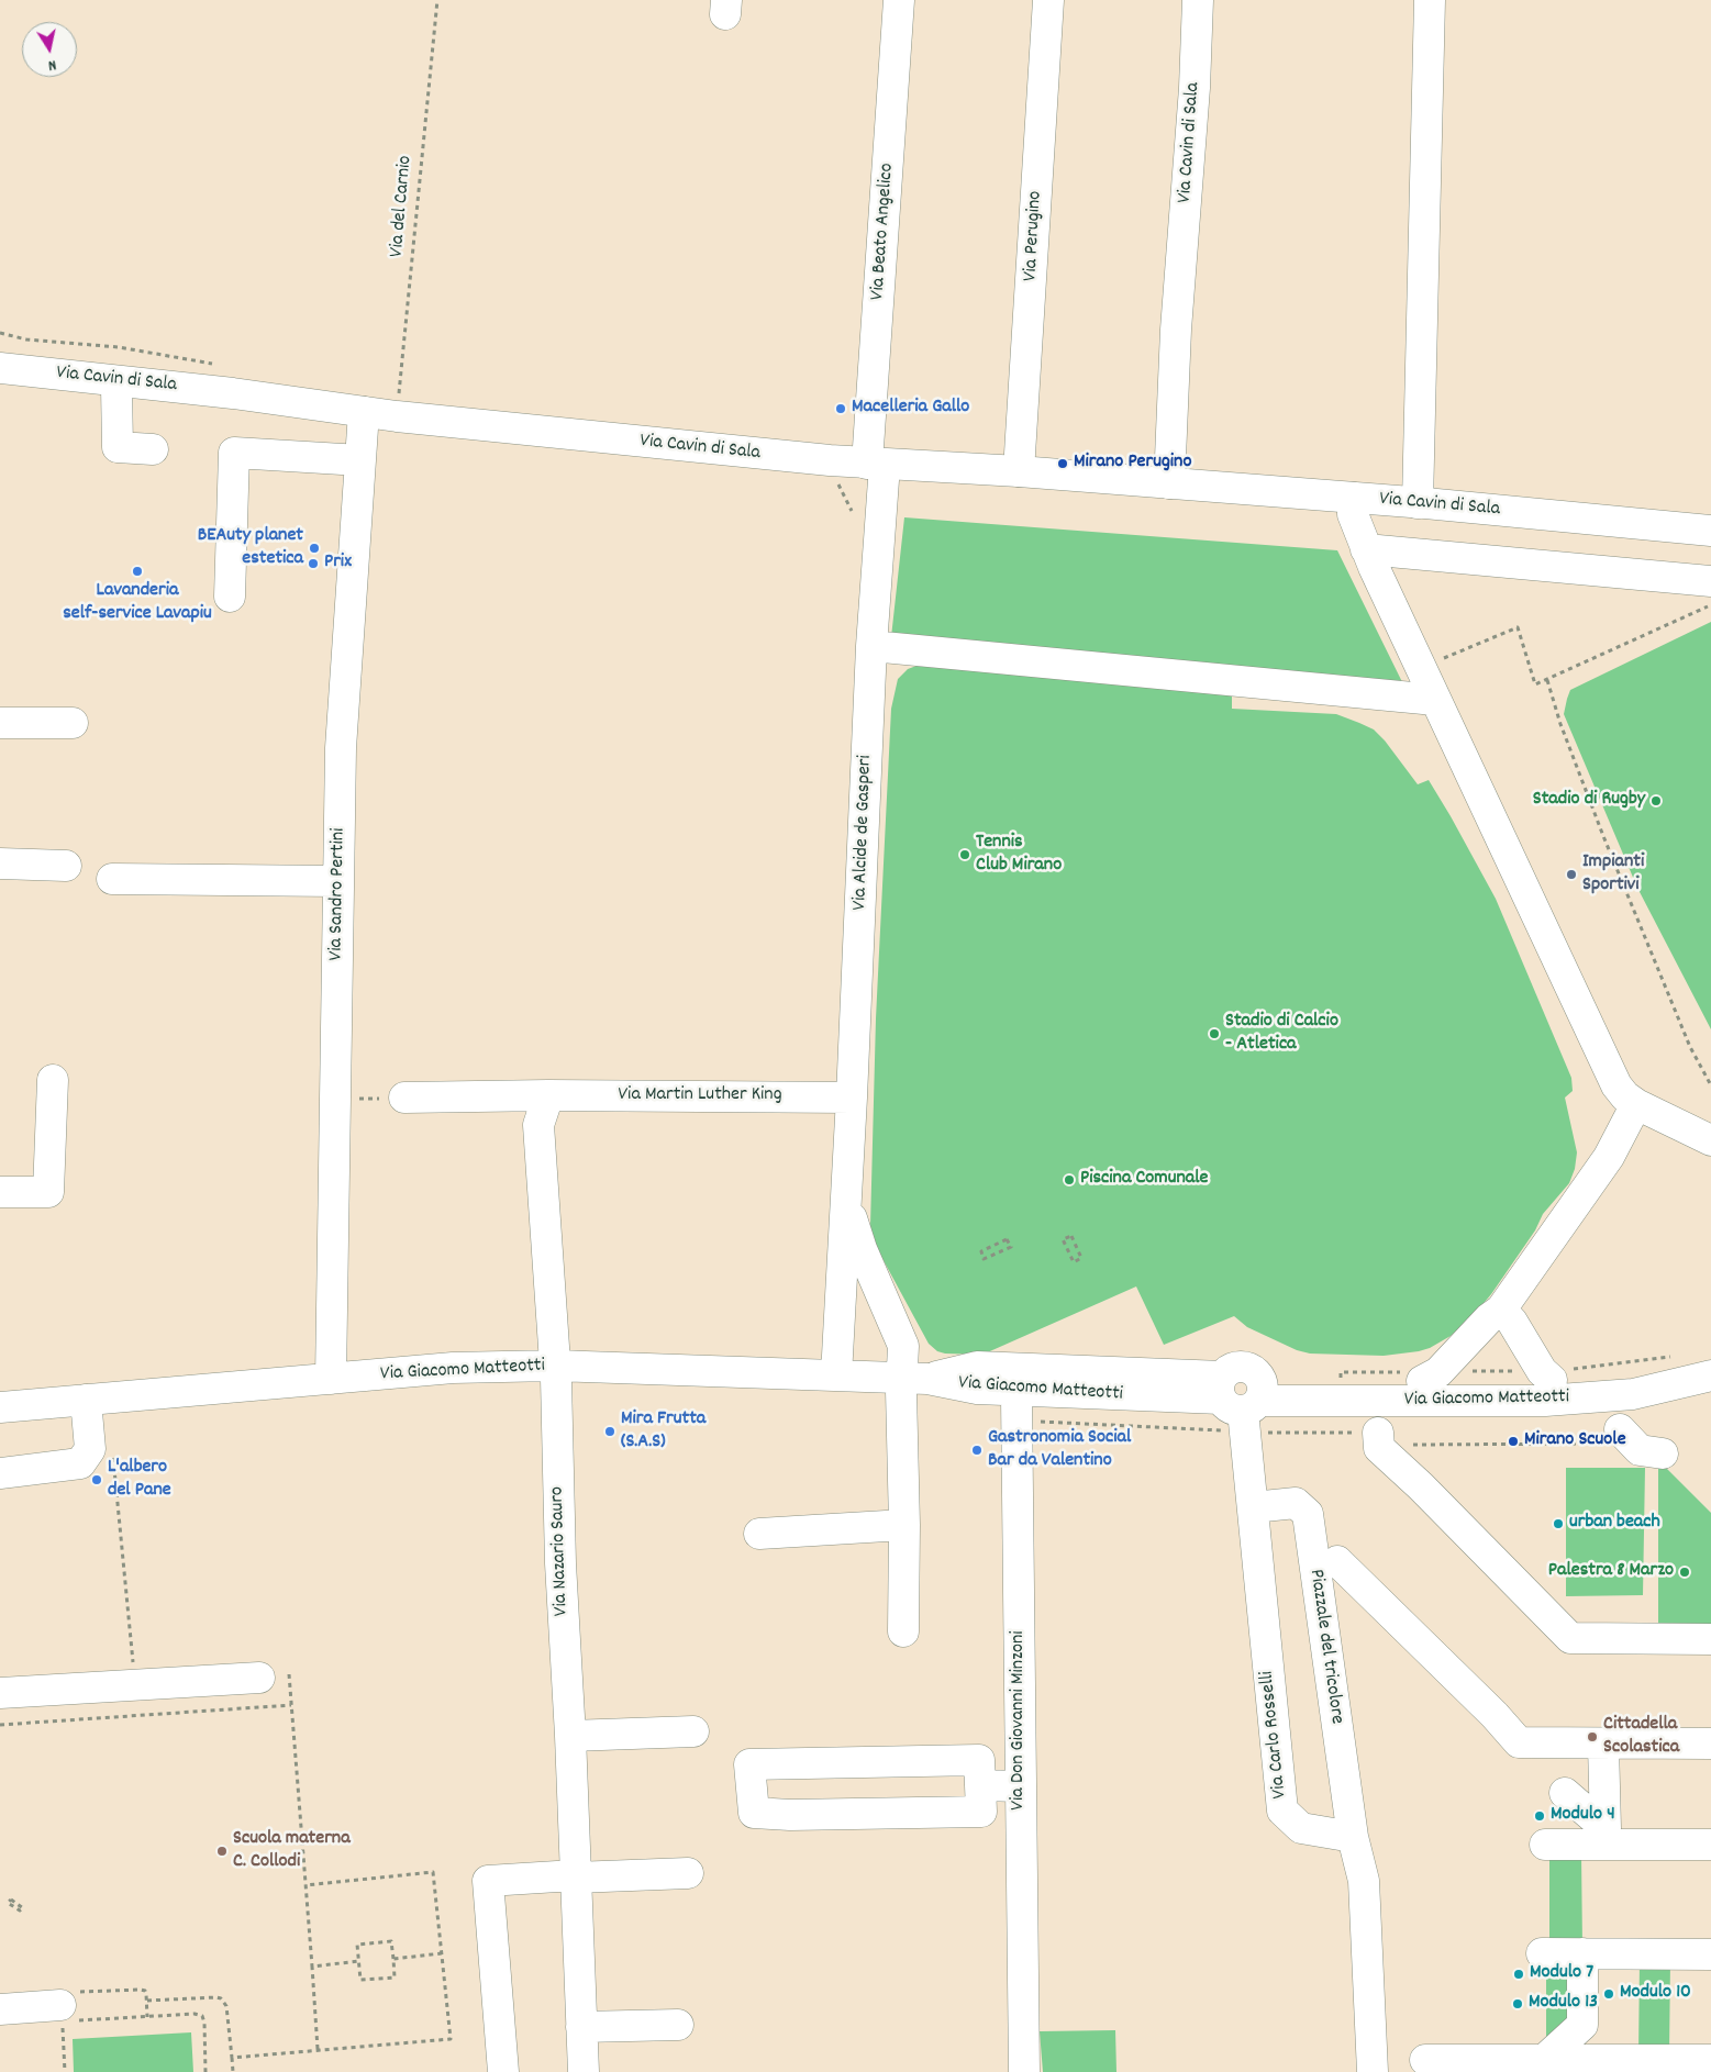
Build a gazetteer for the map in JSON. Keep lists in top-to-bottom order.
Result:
{
  "streets": {
    "street": [
      "Via Cavin di Sala",
      "Via Beato Angelico",
      "Via Perugino",
      "Via Alcide de Gasperi",
      "Via Sandro Pertini",
      "Via Martin Luther King",
      "Via Giacomo Matteotti",
      "Via Nazario Sauro",
      "Piazzale del tricolore",
      "Via Don Giovanni Minzoni",
      "Via Carlo Rosselli"
    ],
    "path": ["Via del Carnio"]
  },
  "crossings": [
    ["Via Cavin di Sala", "Via del Carnio"],
    ["Via Cavin di Sala", "Via Beato Angelico"],
    ["Via Cavin di Sala", "Via Perugino"],
    ["Via Cavin di Sala", "Via Alcide de Gasperi"],
    ["Via Cavin di Sala", "Via Sandro Pertini"],
    ["Via Beato Angelico", "Via Alcide de Gasperi"],
    ["Via Alcide de Gasperi", "Via Martin Luther King"],
    ["Via Alcide de Gasperi", "Via Giacomo Matteotti"],
    ["Via Sandro Pertini", "Via Giacomo Matteotti"],
    ["Via Giacomo Matteotti", "Via Nazario Sauro"],
    ["Via Giacomo Matteotti", "Via Don Giovanni Minzoni"],
    ["Via Giacomo Matteotti", "Via Carlo Rosselli"],
    ["Piazzale del tricolore", "Via Carlo Rosselli"]
  ],
  "places": [
    "Macelleria Gallo",
    "Mirano Perugino",
    "BEAuty planet estetica",
    "Prix",
    "Lavanderia self-service Lavapiu",
    "Stadio di Rugby",
    "Tennis Club Mirano",
    "Impianti Sportivi",
    "Stadio di Calcio - Atletica",
    "Piscina Comunale",
    "Mira Frutta (S.A.S)",
    "Mirano Scuole",
    "Gastronomia Social Bar da Valentino",
    "L'albero del Pane",
    "urban beach",
    "Palestra 8 Marzo",
    "Cittadella Scolastica",
    "Modulo 4",
    "Scuola materna C. Collodi",
    "Modulo 7",
    "Modulo 10",
    "Modulo 13"
  ],
  "north": "bottom"
}
